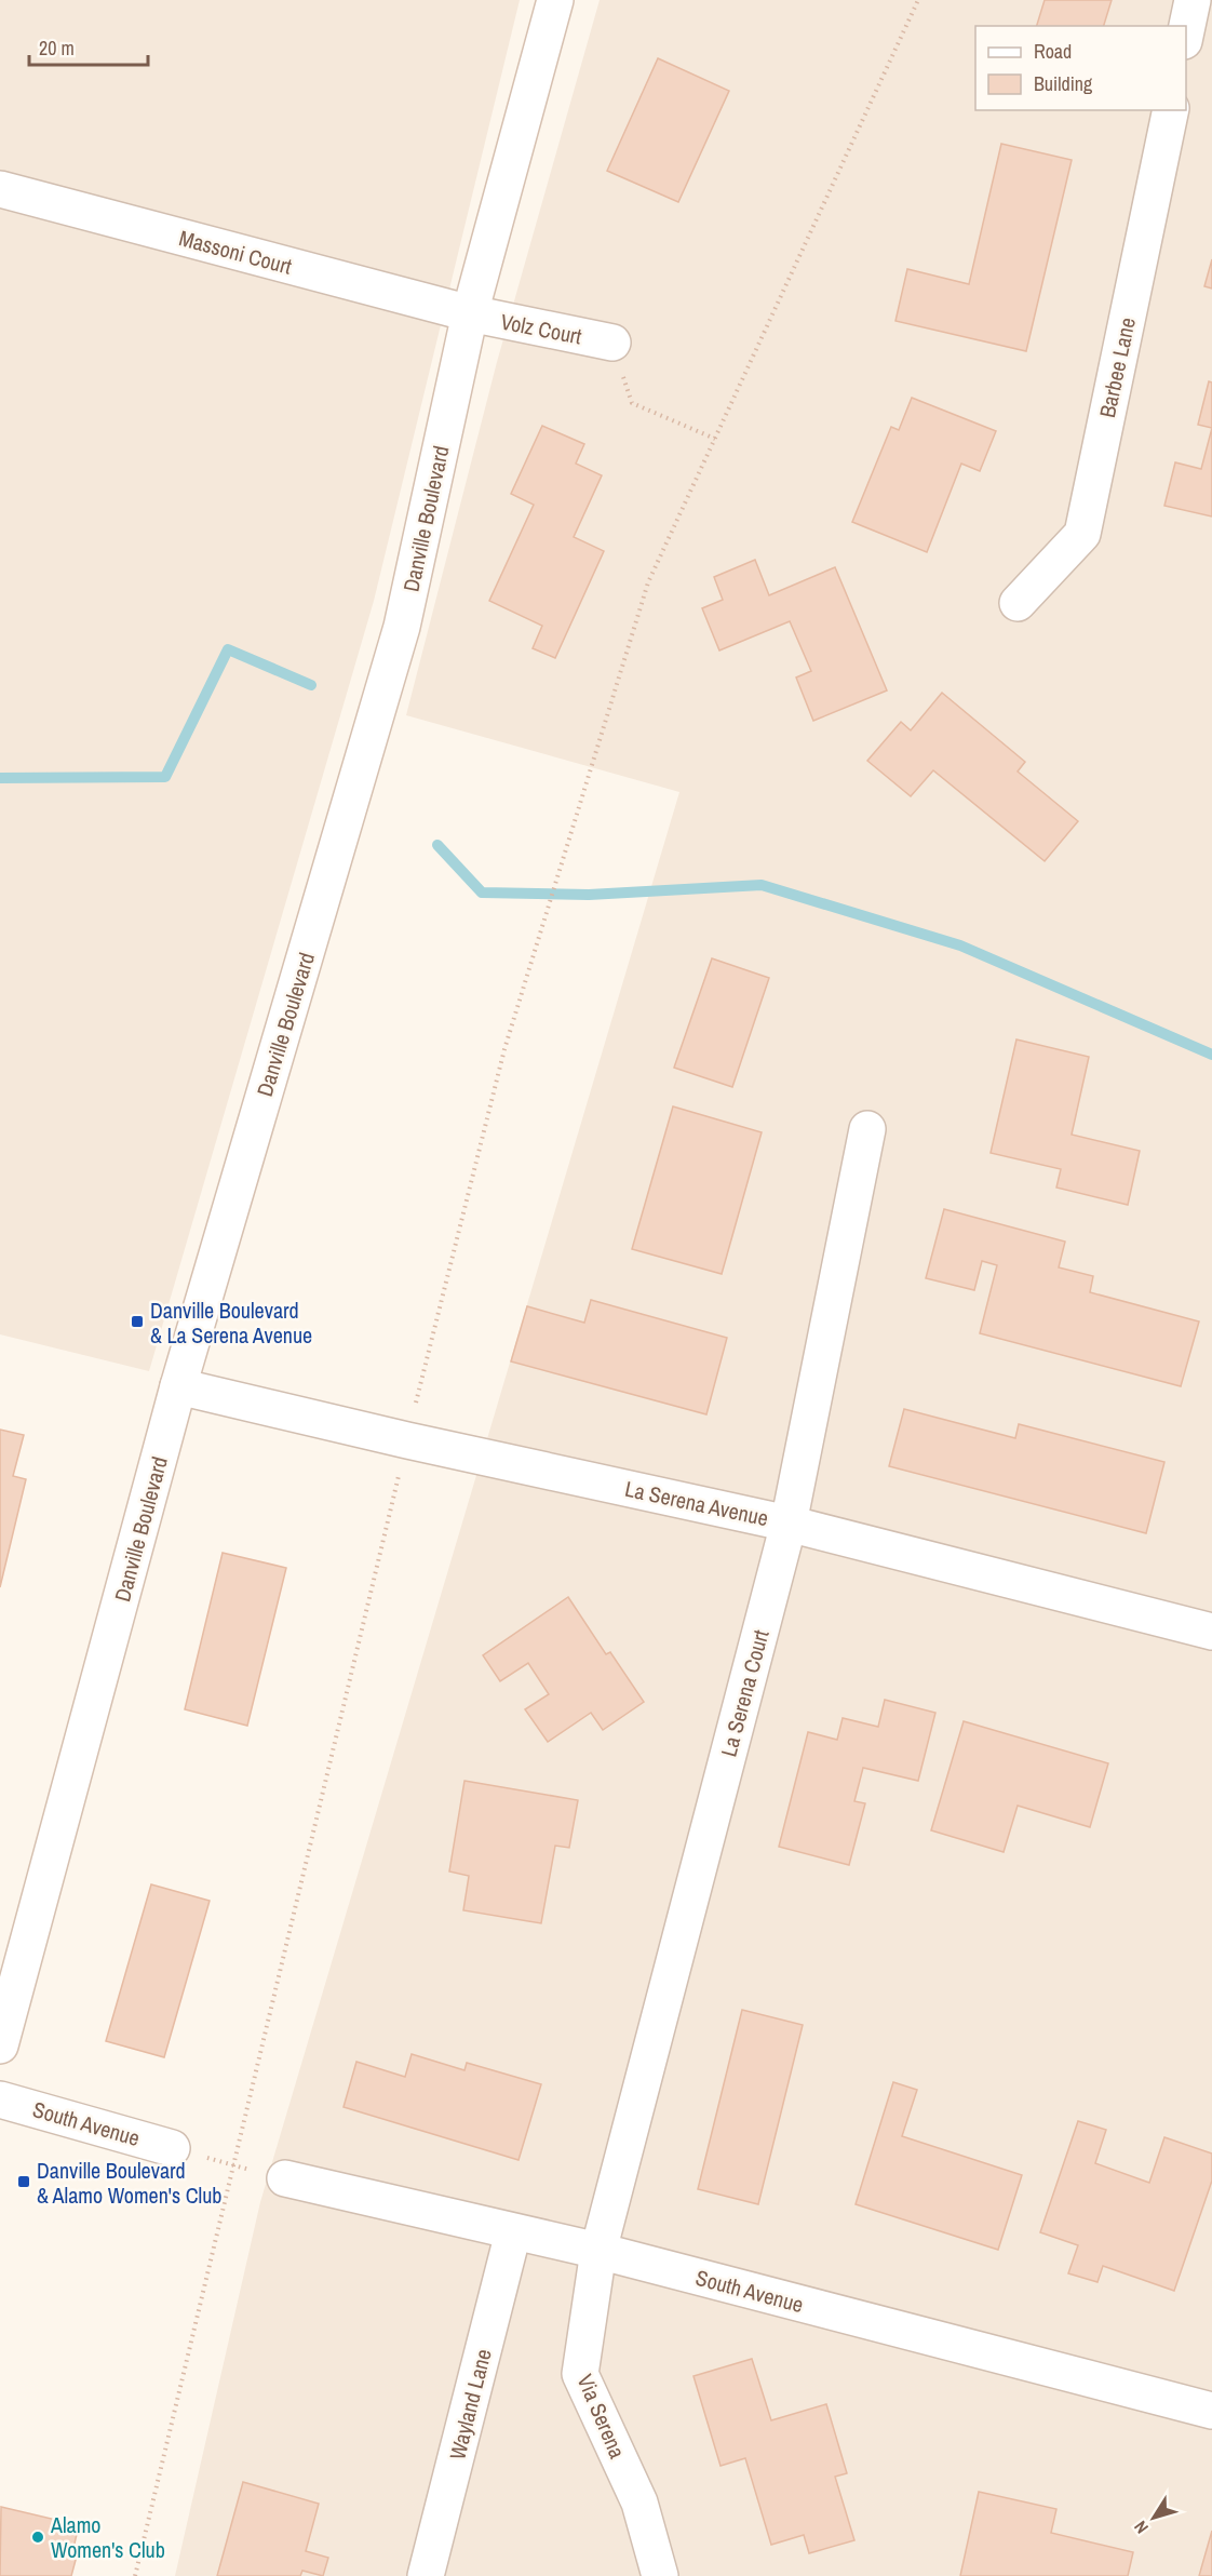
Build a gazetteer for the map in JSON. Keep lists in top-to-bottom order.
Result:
{
  "streets": {
    "street": [
      "Massoni Court",
      "Volz Court",
      "Barbee Lane",
      "Danville Boulevard",
      "La Serena Avenue",
      "La Serena Court",
      "South Avenue",
      "Wayland Lane",
      "Via Serena"
    ]
  },
  "crossings": [
    ["Massoni Court", "Volz Court"],
    ["Massoni Court", "Danville Boulevard"],
    ["Volz Court", "Danville Boulevard"],
    ["Danville Boulevard", "La Serena Avenue"],
    ["La Serena Avenue", "La Serena Court"],
    ["La Serena Court", "South Avenue"],
    ["La Serena Court", "Via Serena"],
    ["South Avenue", "Wayland Lane"],
    ["South Avenue", "Via Serena"]
  ],
  "places": {
    "transit": ["Danville Boulevard & La Serena Avenue", "Danville Boulevard & Alamo Women's Club"],
    "other": ["Alamo Women's Club"]
  },
  "legend": ["Road", "Building"],
  "scale_bar": "20 m",
  "north": "bottom left"
}
